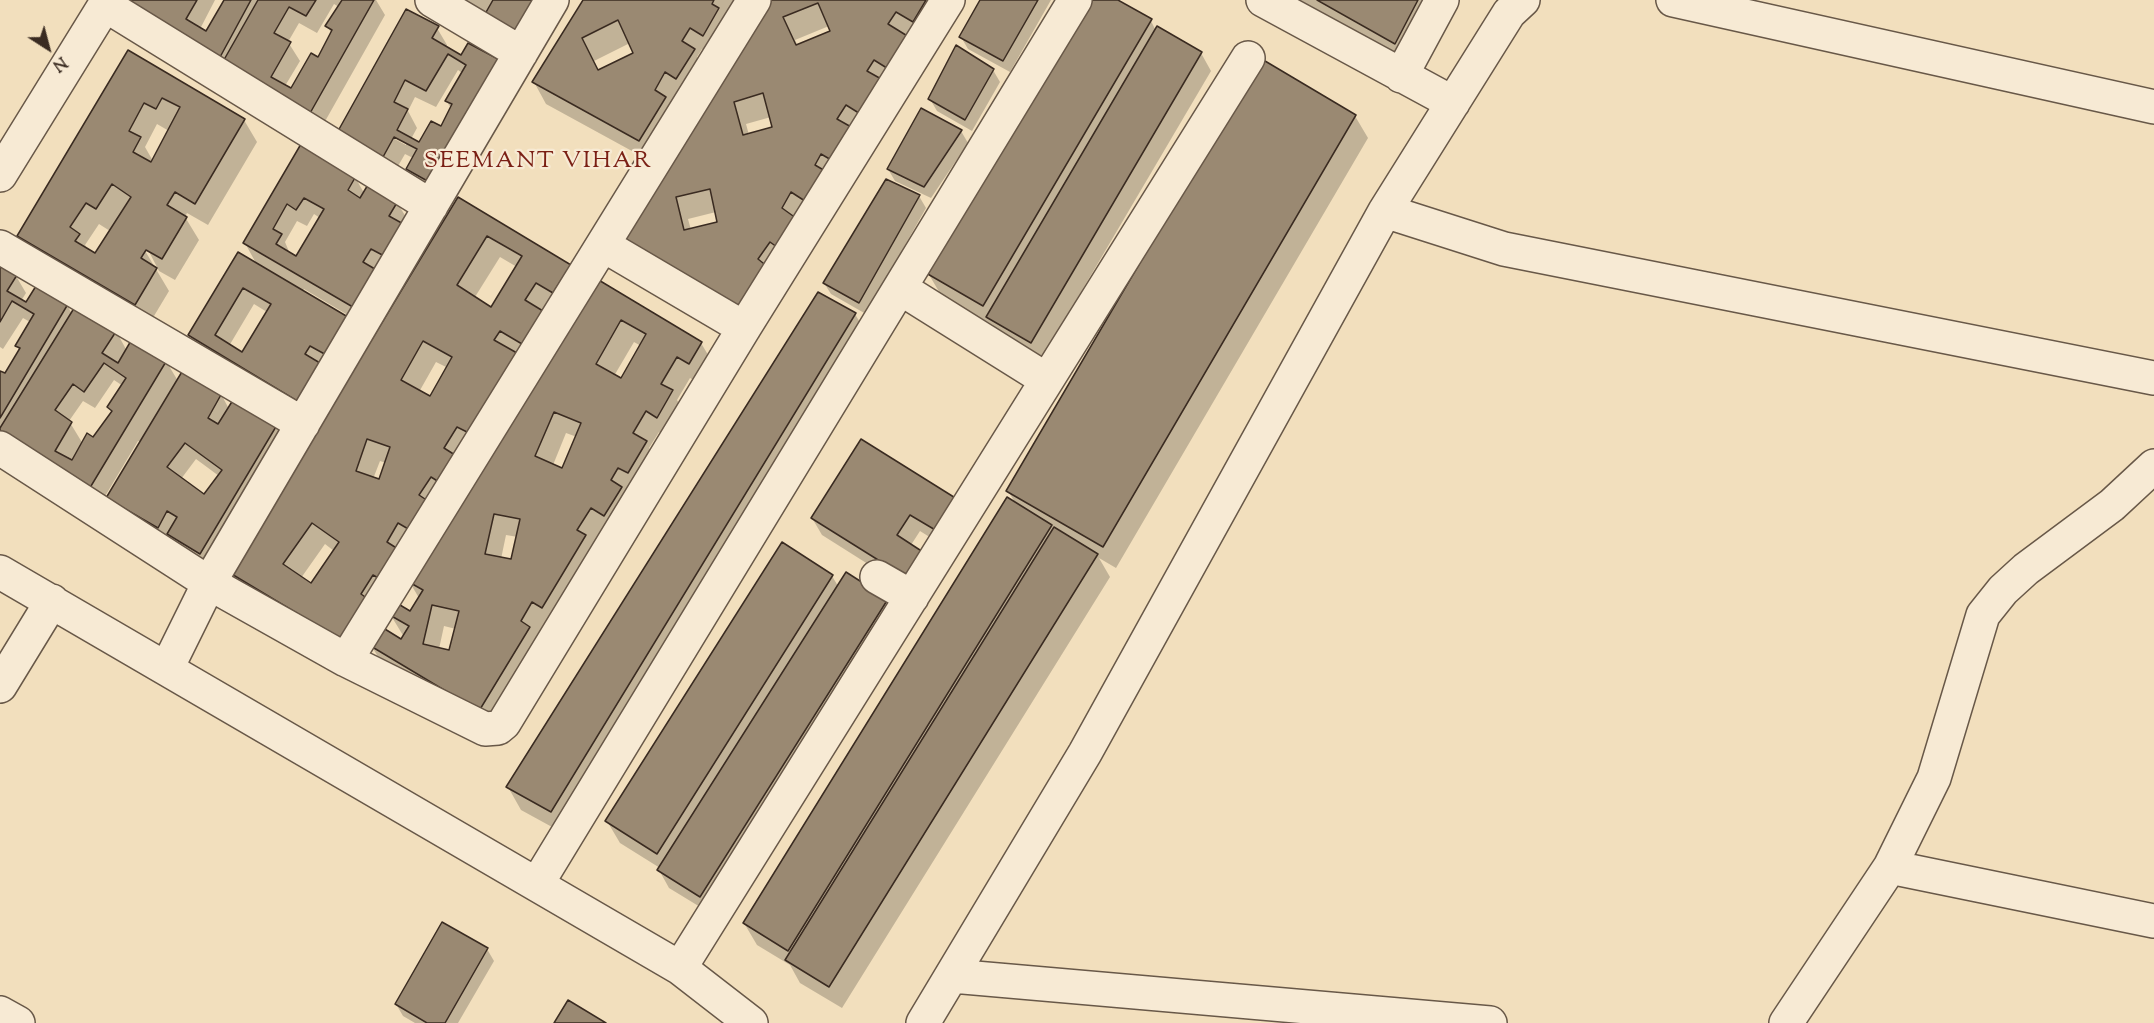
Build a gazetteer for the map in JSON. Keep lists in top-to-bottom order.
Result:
{
  "districts": ["SEEMANT VIHAR"],
  "north": "bottom right"
}
